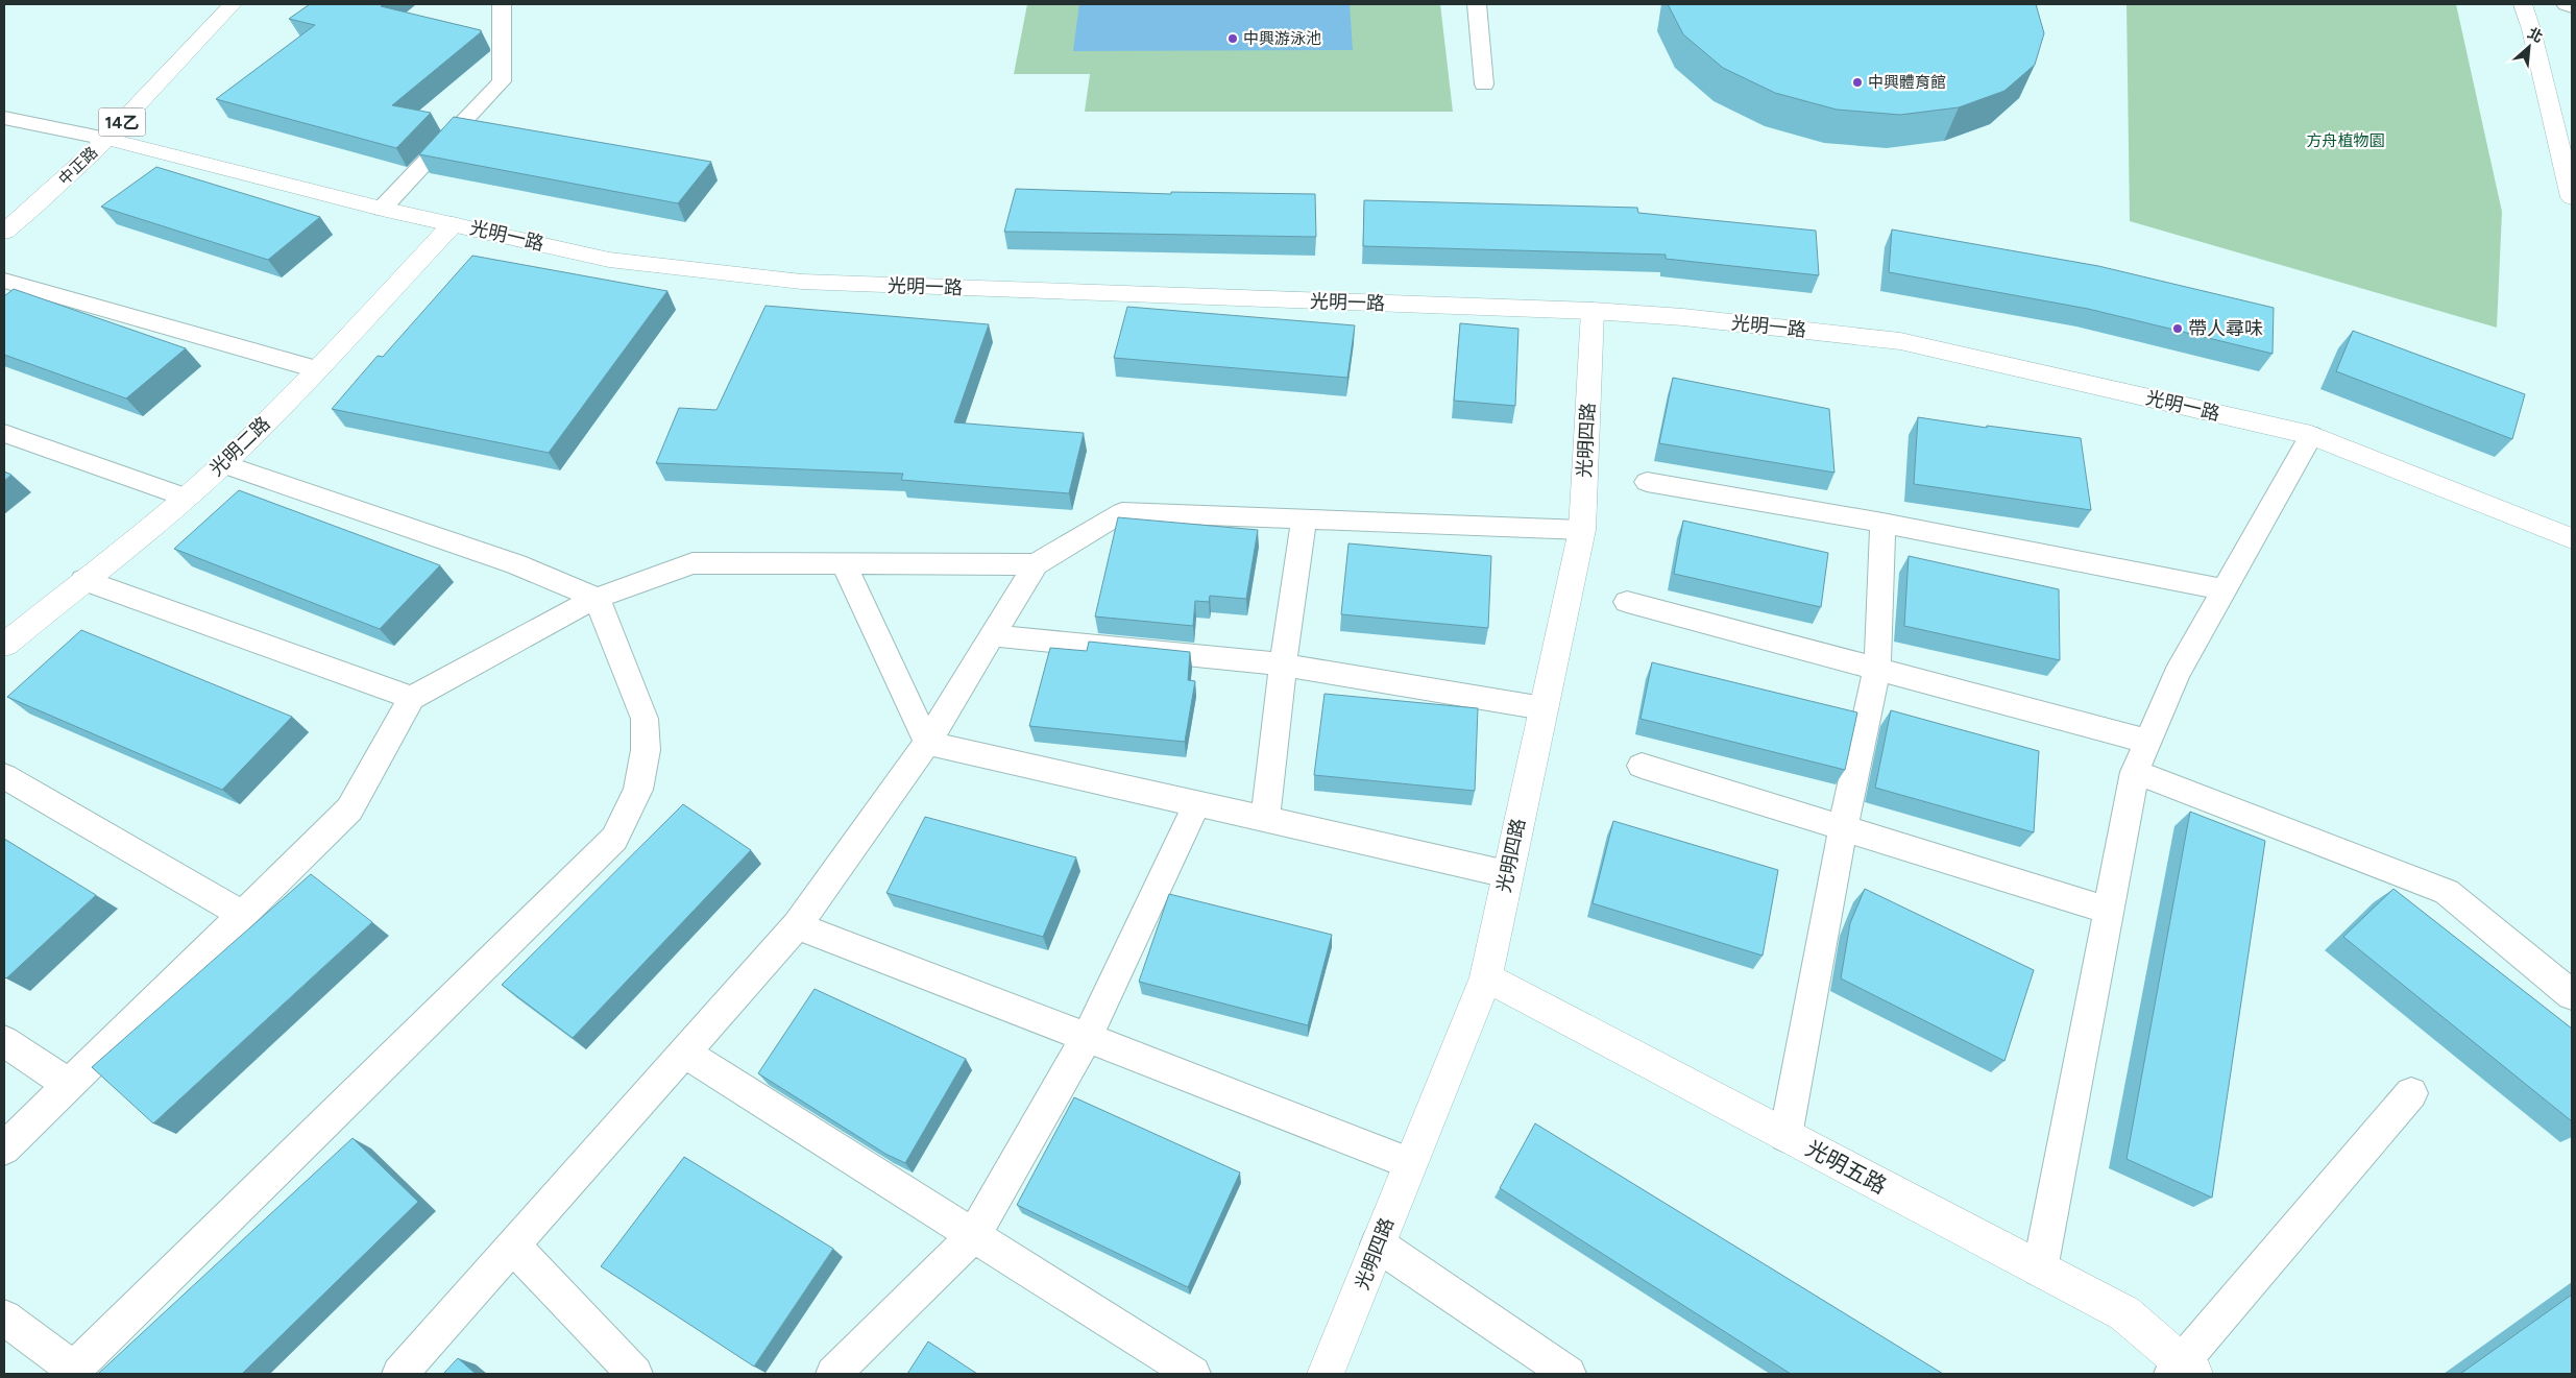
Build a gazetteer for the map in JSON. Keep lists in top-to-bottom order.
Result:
{
  "streets": {
    "street": [
      "14乙",
      "中正路",
      "光明一路",
      "光明四路",
      "光明二路",
      "光明五路"
    ]
  },
  "crossings": [
    ["中正路", "光明一路"],
    ["光明一路", "光明四路"],
    ["光明一路", "光明二路"],
    ["光明四路", "光明五路"]
  ],
  "parks": ["方舟植物園"],
  "places": ["中興游泳池", "中興體育館", "帶人尋味"],
  "north": "top right"
}
